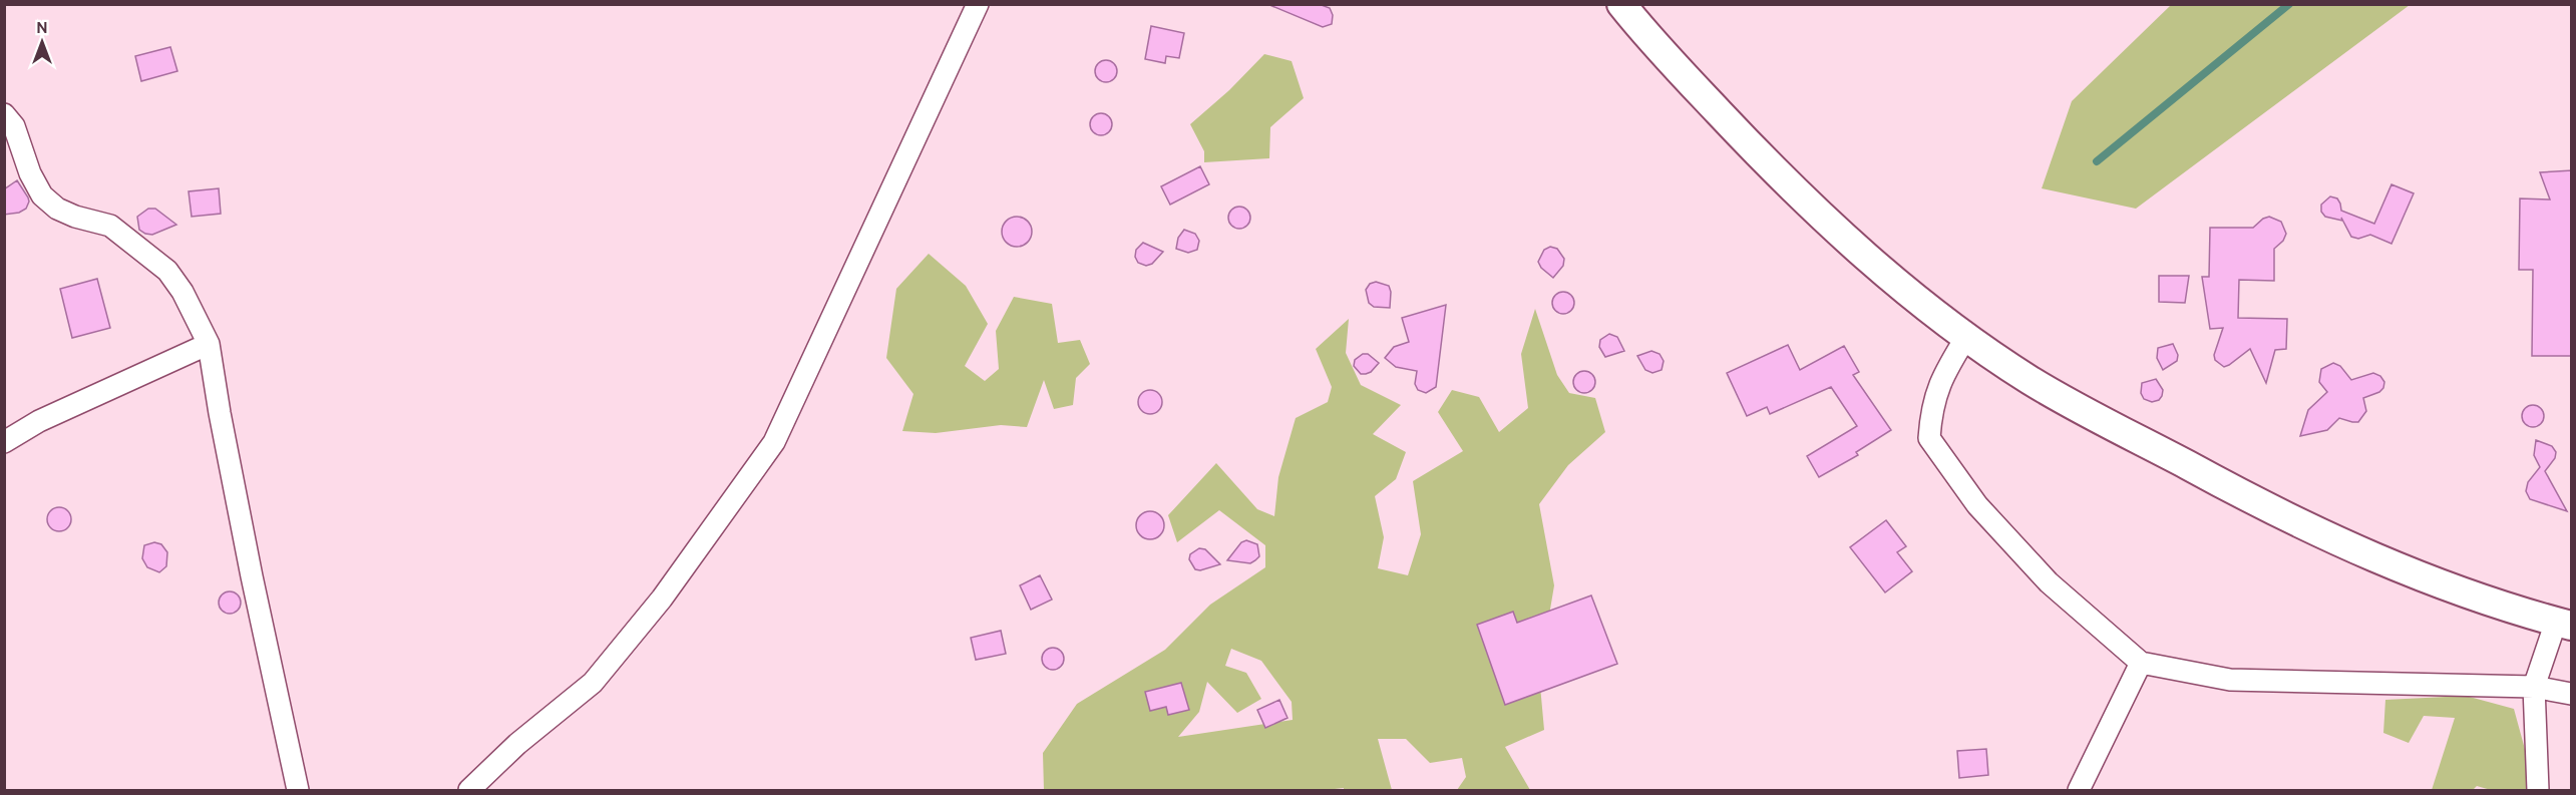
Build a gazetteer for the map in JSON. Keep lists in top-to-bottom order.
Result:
{
  "north": "top"
}
